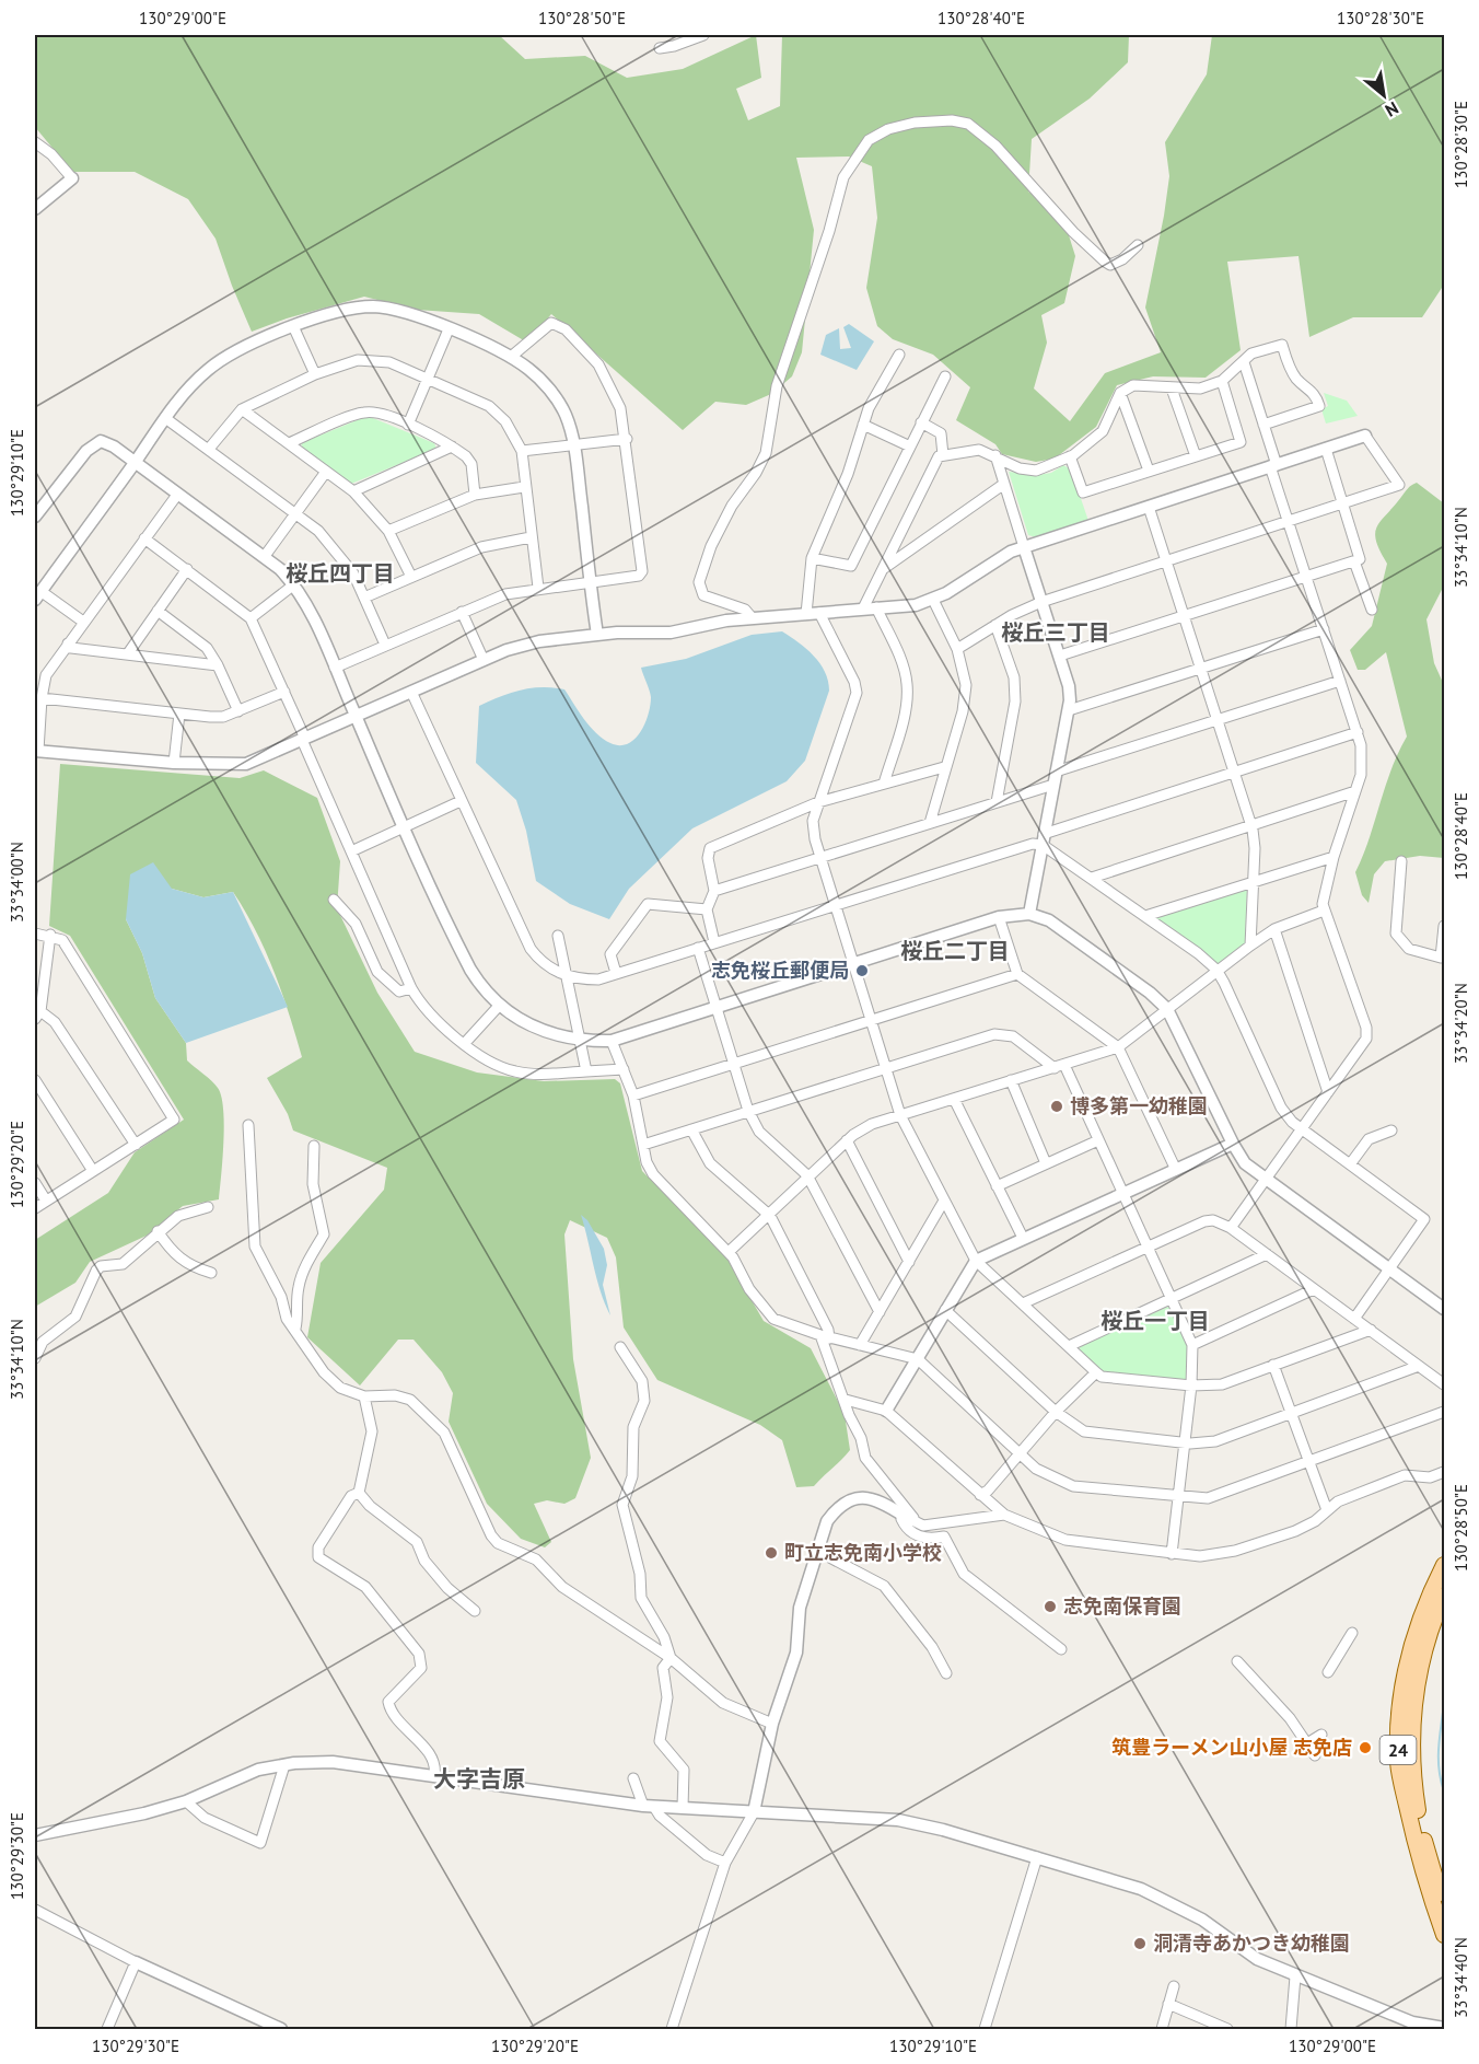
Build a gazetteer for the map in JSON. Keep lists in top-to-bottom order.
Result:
{
  "streets": {
    "main road": ["24"]
  },
  "districts": [
    "桜丘四丁目",
    "桜丘三丁目",
    "桜丘二丁目",
    "桜丘一丁目",
    "大字吉原"
  ],
  "places": [
    "志免桜丘郵便局",
    "博多第一幼稚園",
    "町立志免南小学校",
    "志免南保育園",
    "筑豊ラーメン山小屋 志免店",
    "洞清寺あかつき幼稚園"
  ],
  "north": "bottom right",
  "coordinates": [
    "130°29'00\"E",
    "130°28'50\"E",
    "130°28'40\"E",
    "130°28'30\"E",
    "130°29'10\"E",
    "33°34'10\"N",
    "33°34'00\"N",
    "33°34'20\"N",
    "130°29'20\"E",
    "130°29'30\"E",
    "33°34'40\"N"
  ]
}
